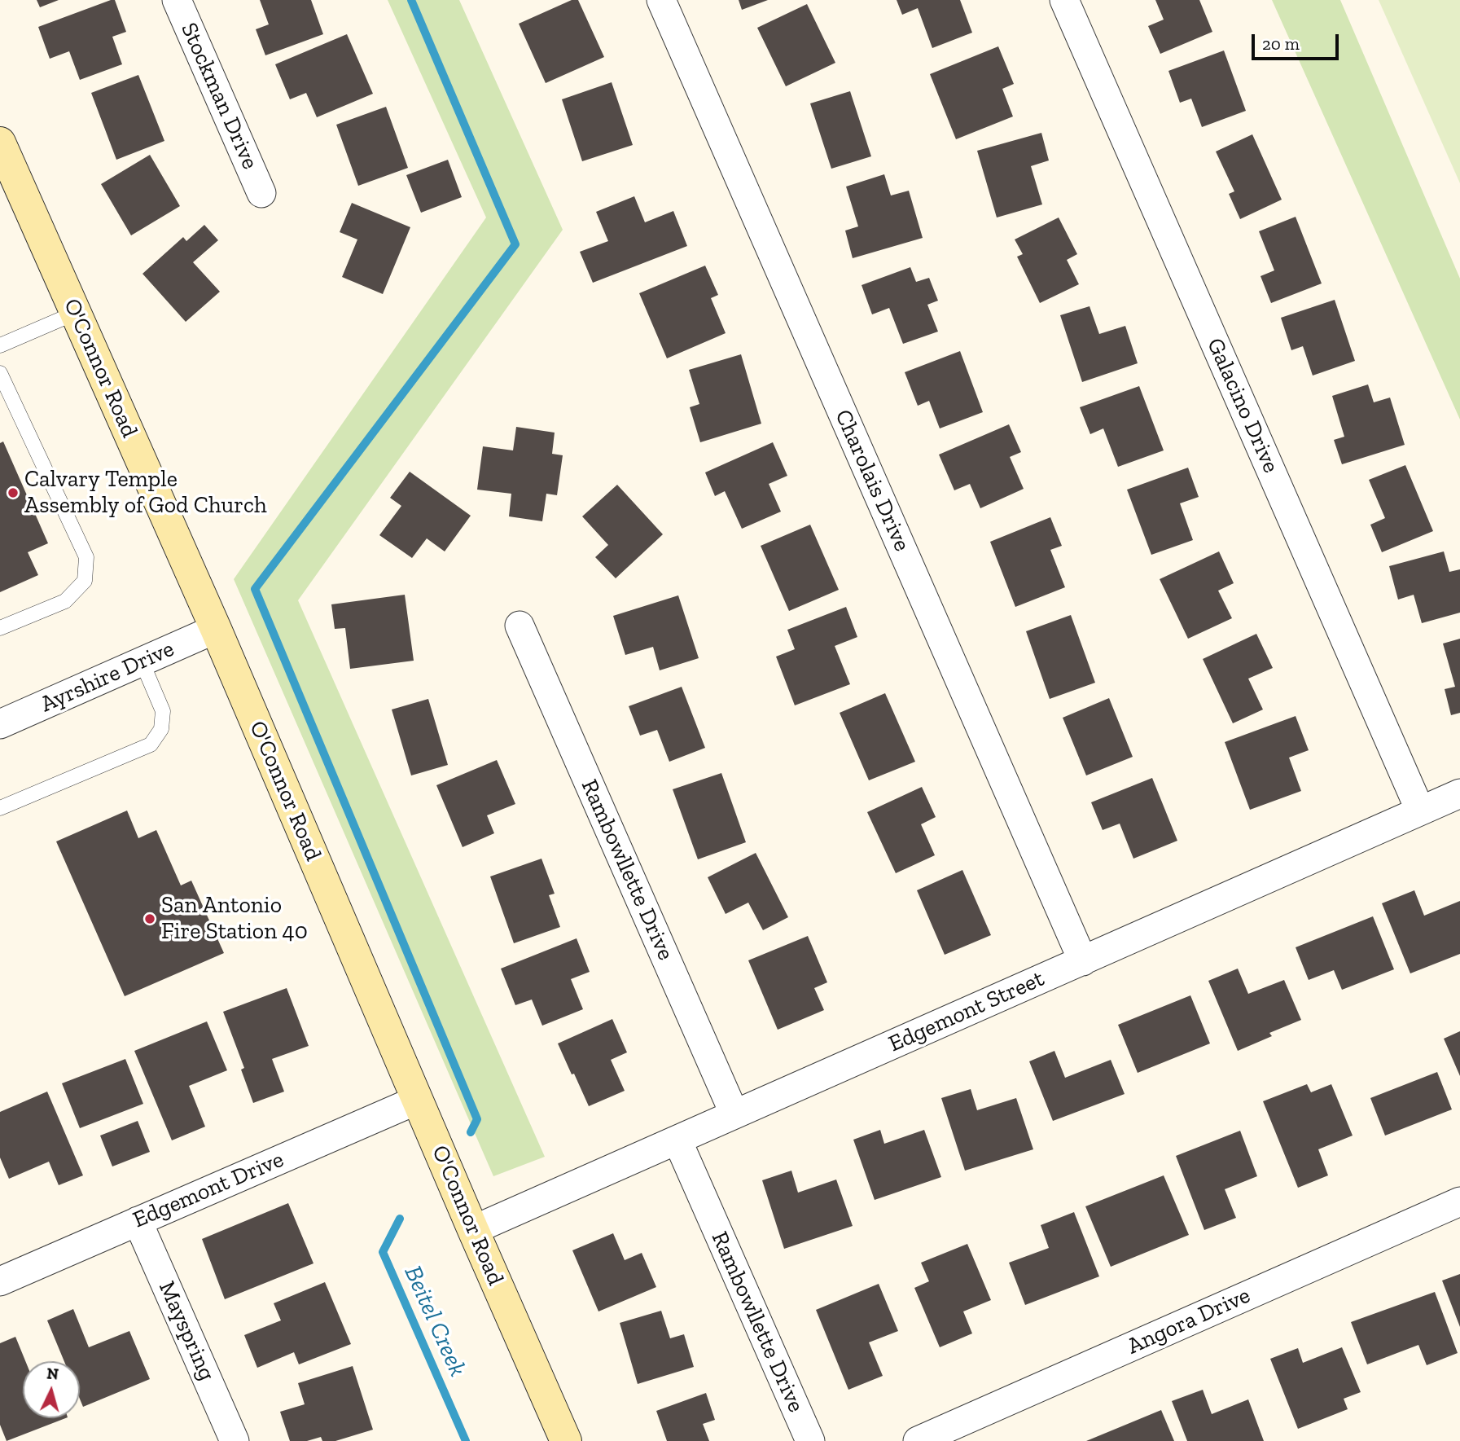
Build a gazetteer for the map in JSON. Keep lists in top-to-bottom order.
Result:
{
  "streets": {
    "main road": ["O'Connor Road"],
    "street": [
      "Stockman Drive",
      "Galacino Drive",
      "Charolais Drive",
      "Ayrshire Drive",
      "Rambowllette Drive",
      "Edgemont Street",
      "Edgemont Drive",
      "Angora Drive",
      "Mayspring"
    ]
  },
  "crossings": [
    ["O'Connor Road", "Ayrshire Drive"],
    ["O'Connor Road", "Edgemont Street"],
    ["O'Connor Road", "Edgemont Drive"],
    ["Galacino Drive", "Edgemont Street"],
    ["Charolais Drive", "Edgemont Street"],
    ["Rambowllette Drive", "Edgemont Street"],
    ["Edgemont Drive", "Mayspring"]
  ],
  "water": ["Beitel Creek"],
  "places": ["Calvary Temple Assembly of God Church", "San Antonio Fire Station 40"],
  "scale_bar": "20 m",
  "north": "top"
}
